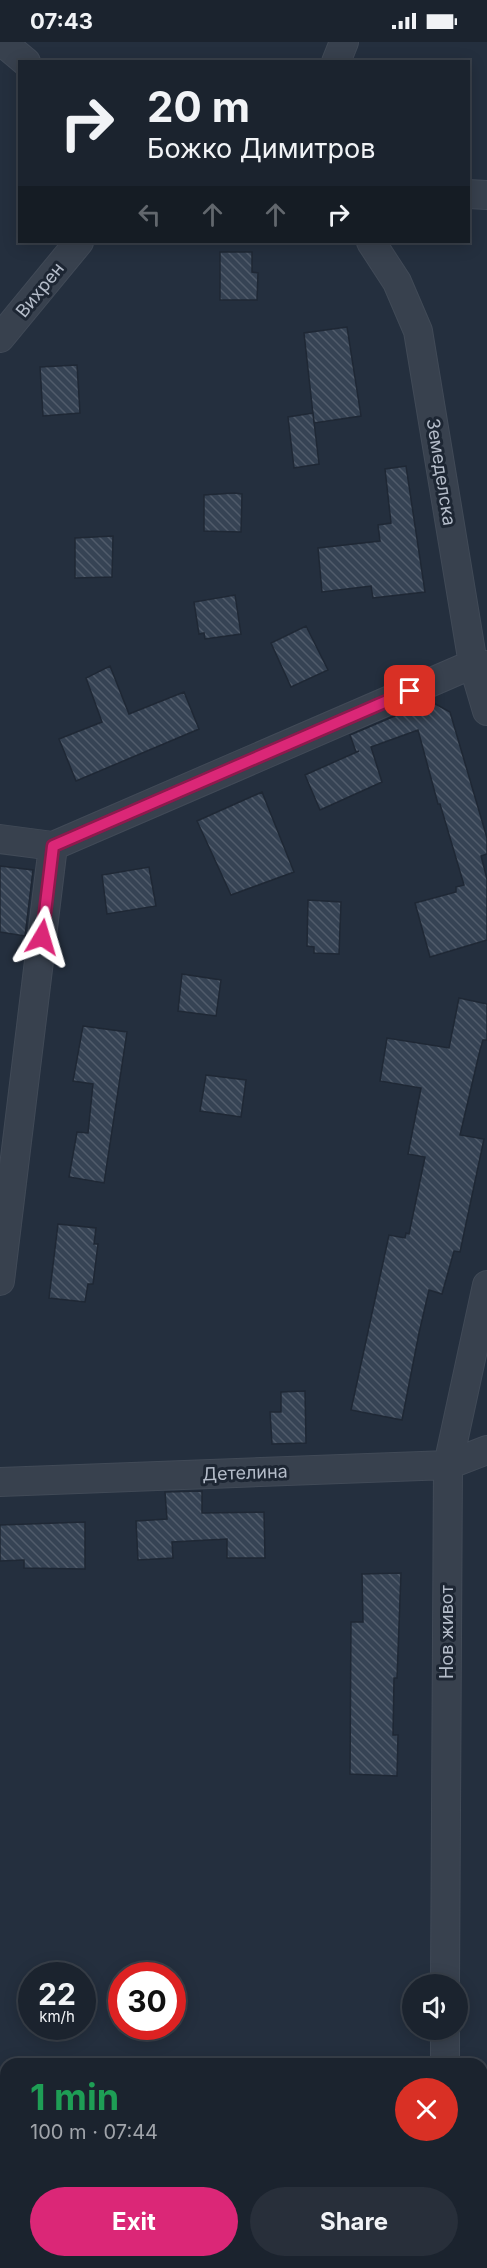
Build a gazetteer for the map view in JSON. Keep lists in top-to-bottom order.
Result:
{
  "streets": {
    "street": [
      "Вихрен",
      "Земеделска",
      "Детелина",
      "Нов живот"
    ]
  },
  "crossings": [
    ["Детелина", "Нов живот"]
  ],
  "page": {
    "status": "07:43",
    "turn": ["20 m", "Божко Димитров"],
    "speed": "22 km/h",
    "limit": "30",
    "heading": ["1 min", "100 m · 07:44"],
    "buttons": ["Exit", "Share"]
  }
}
